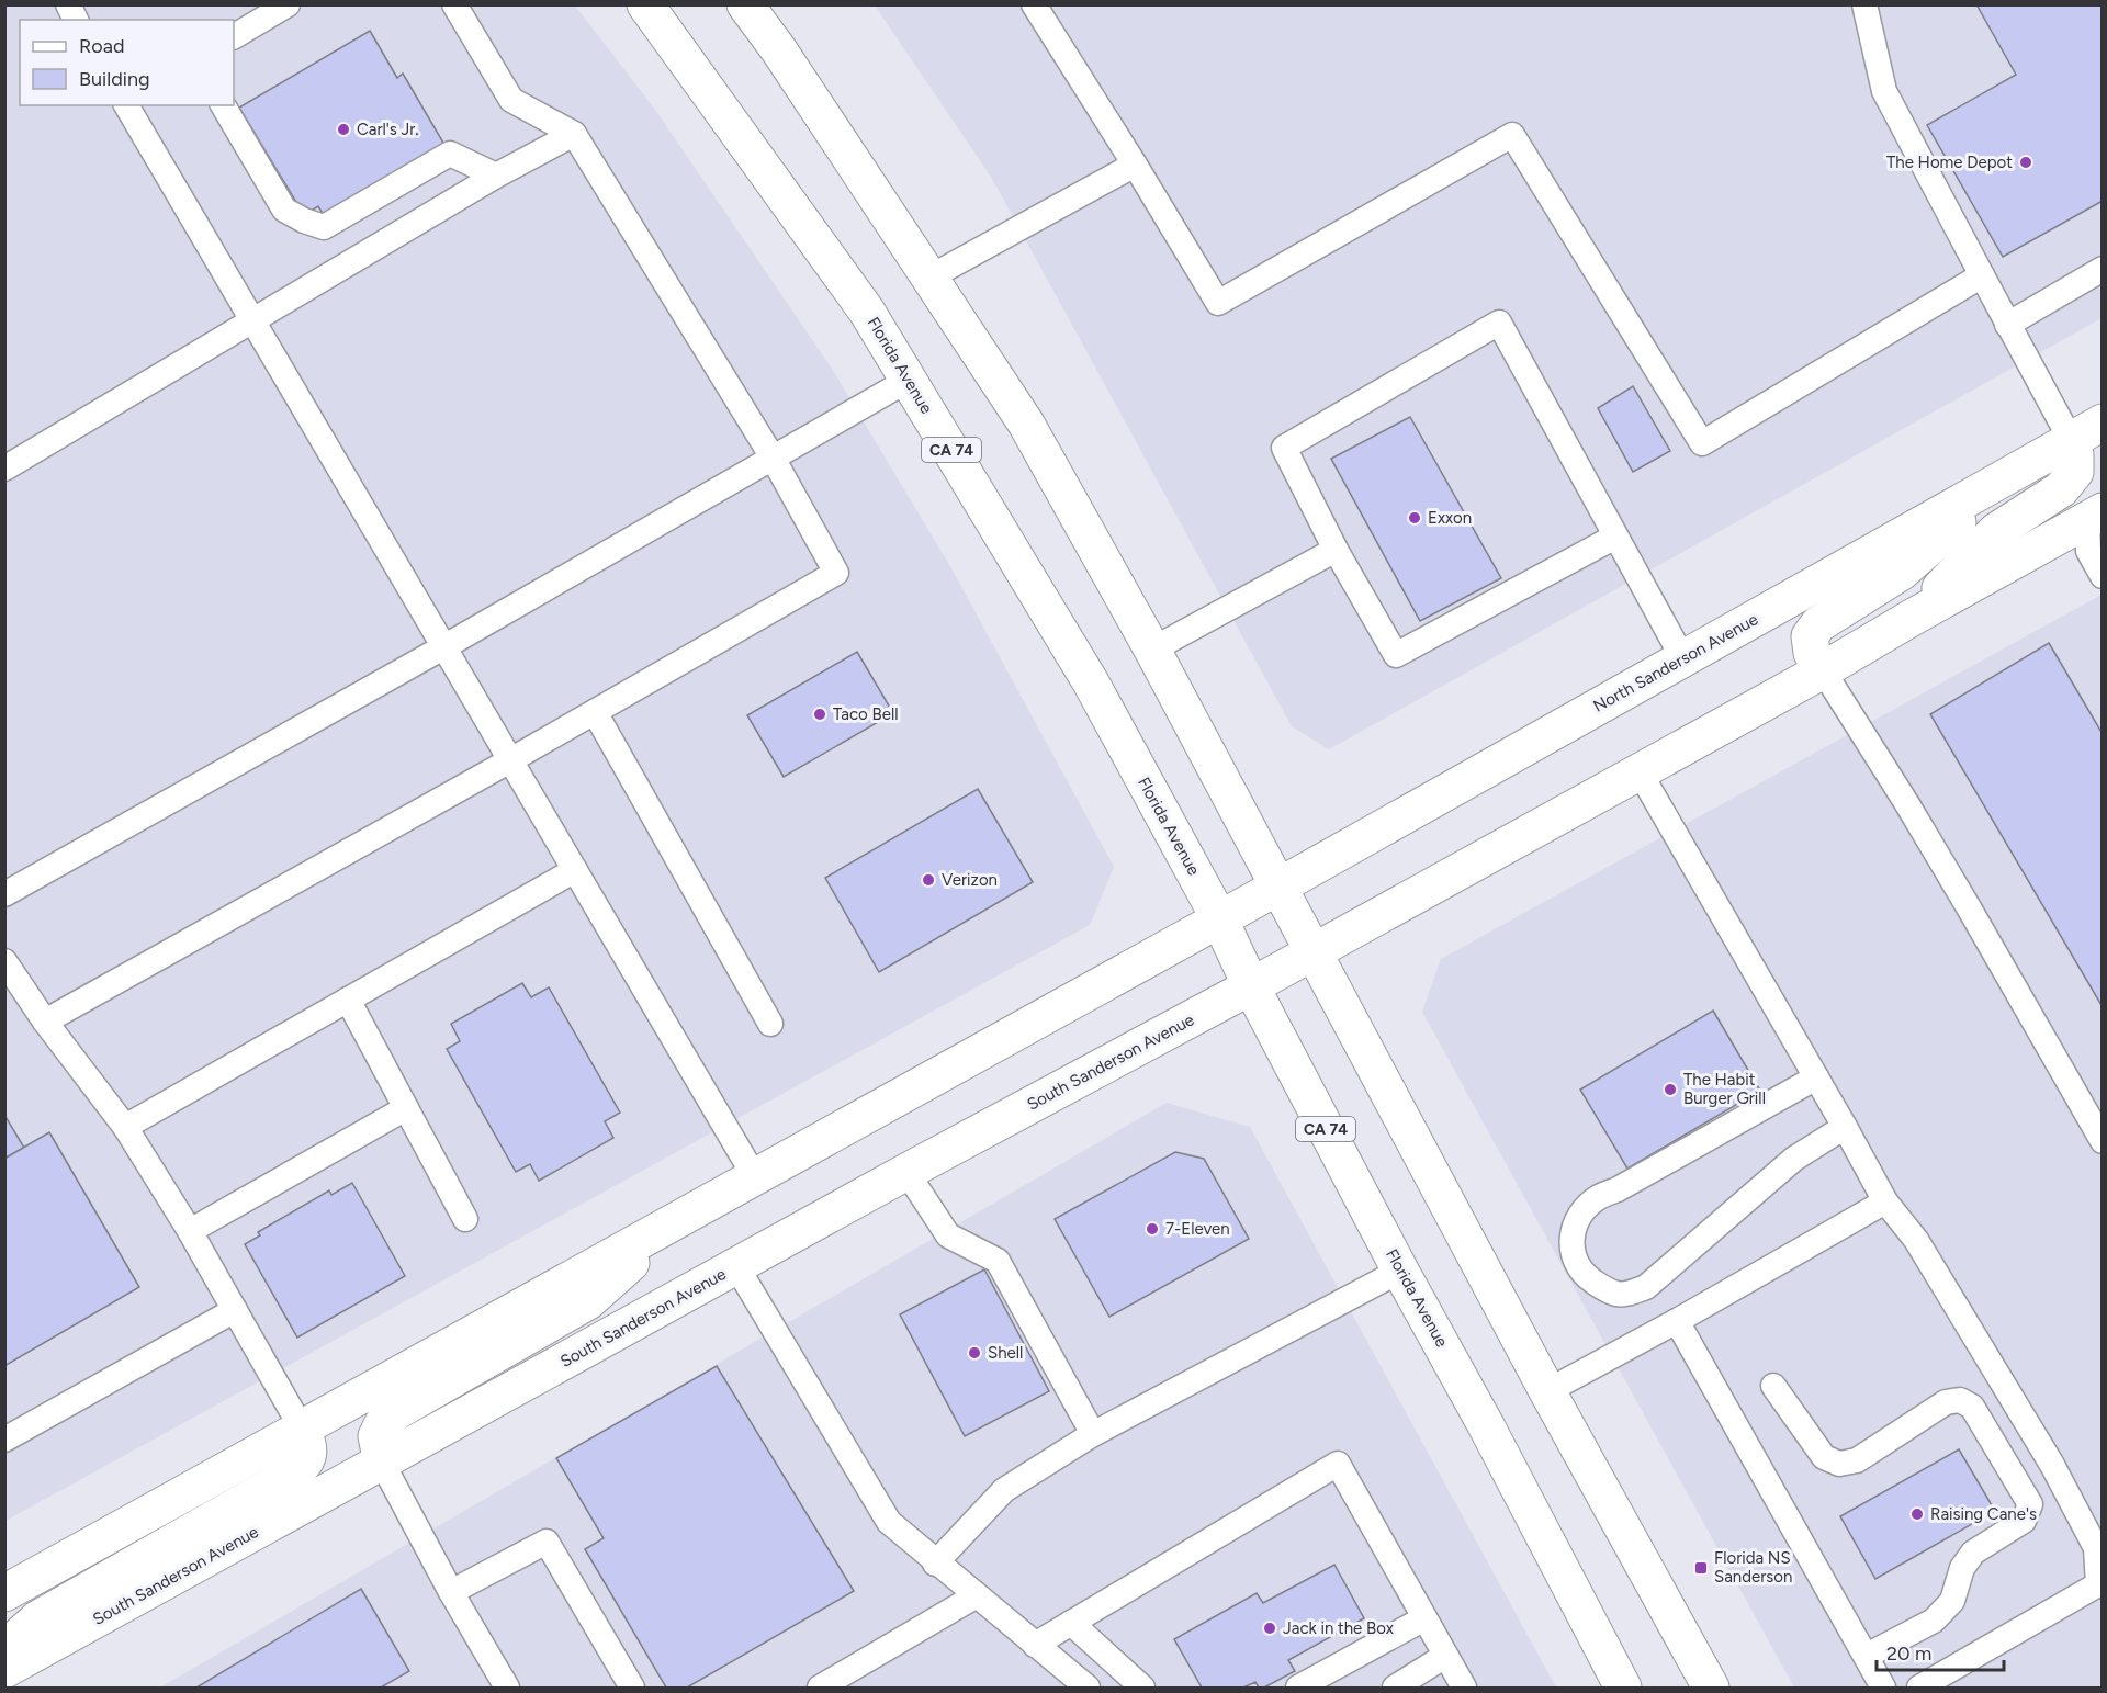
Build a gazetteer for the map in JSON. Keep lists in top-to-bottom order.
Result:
{
  "streets": {
    "main road": [
      "Florida Avenue",
      "CA 74",
      "North Sanderson Avenue",
      "South Sanderson Avenue"
    ]
  },
  "crossings": [
    ["Florida Avenue", "North Sanderson Avenue"],
    ["Florida Avenue", "South Sanderson Avenue"]
  ],
  "places": {
    "other": [
      "Carl's Jr.",
      "The Home Depot",
      "Exxon",
      "Taco Bell",
      "Verizon",
      "The Habit Burger Grill",
      "7-Eleven",
      "Shell",
      "Raising Cane's",
      "Jack in the Box"
    ],
    "transit": ["Florida NS Sanderson"]
  },
  "legend": ["Road", "Building"],
  "scale_bar": "20 m"
}
